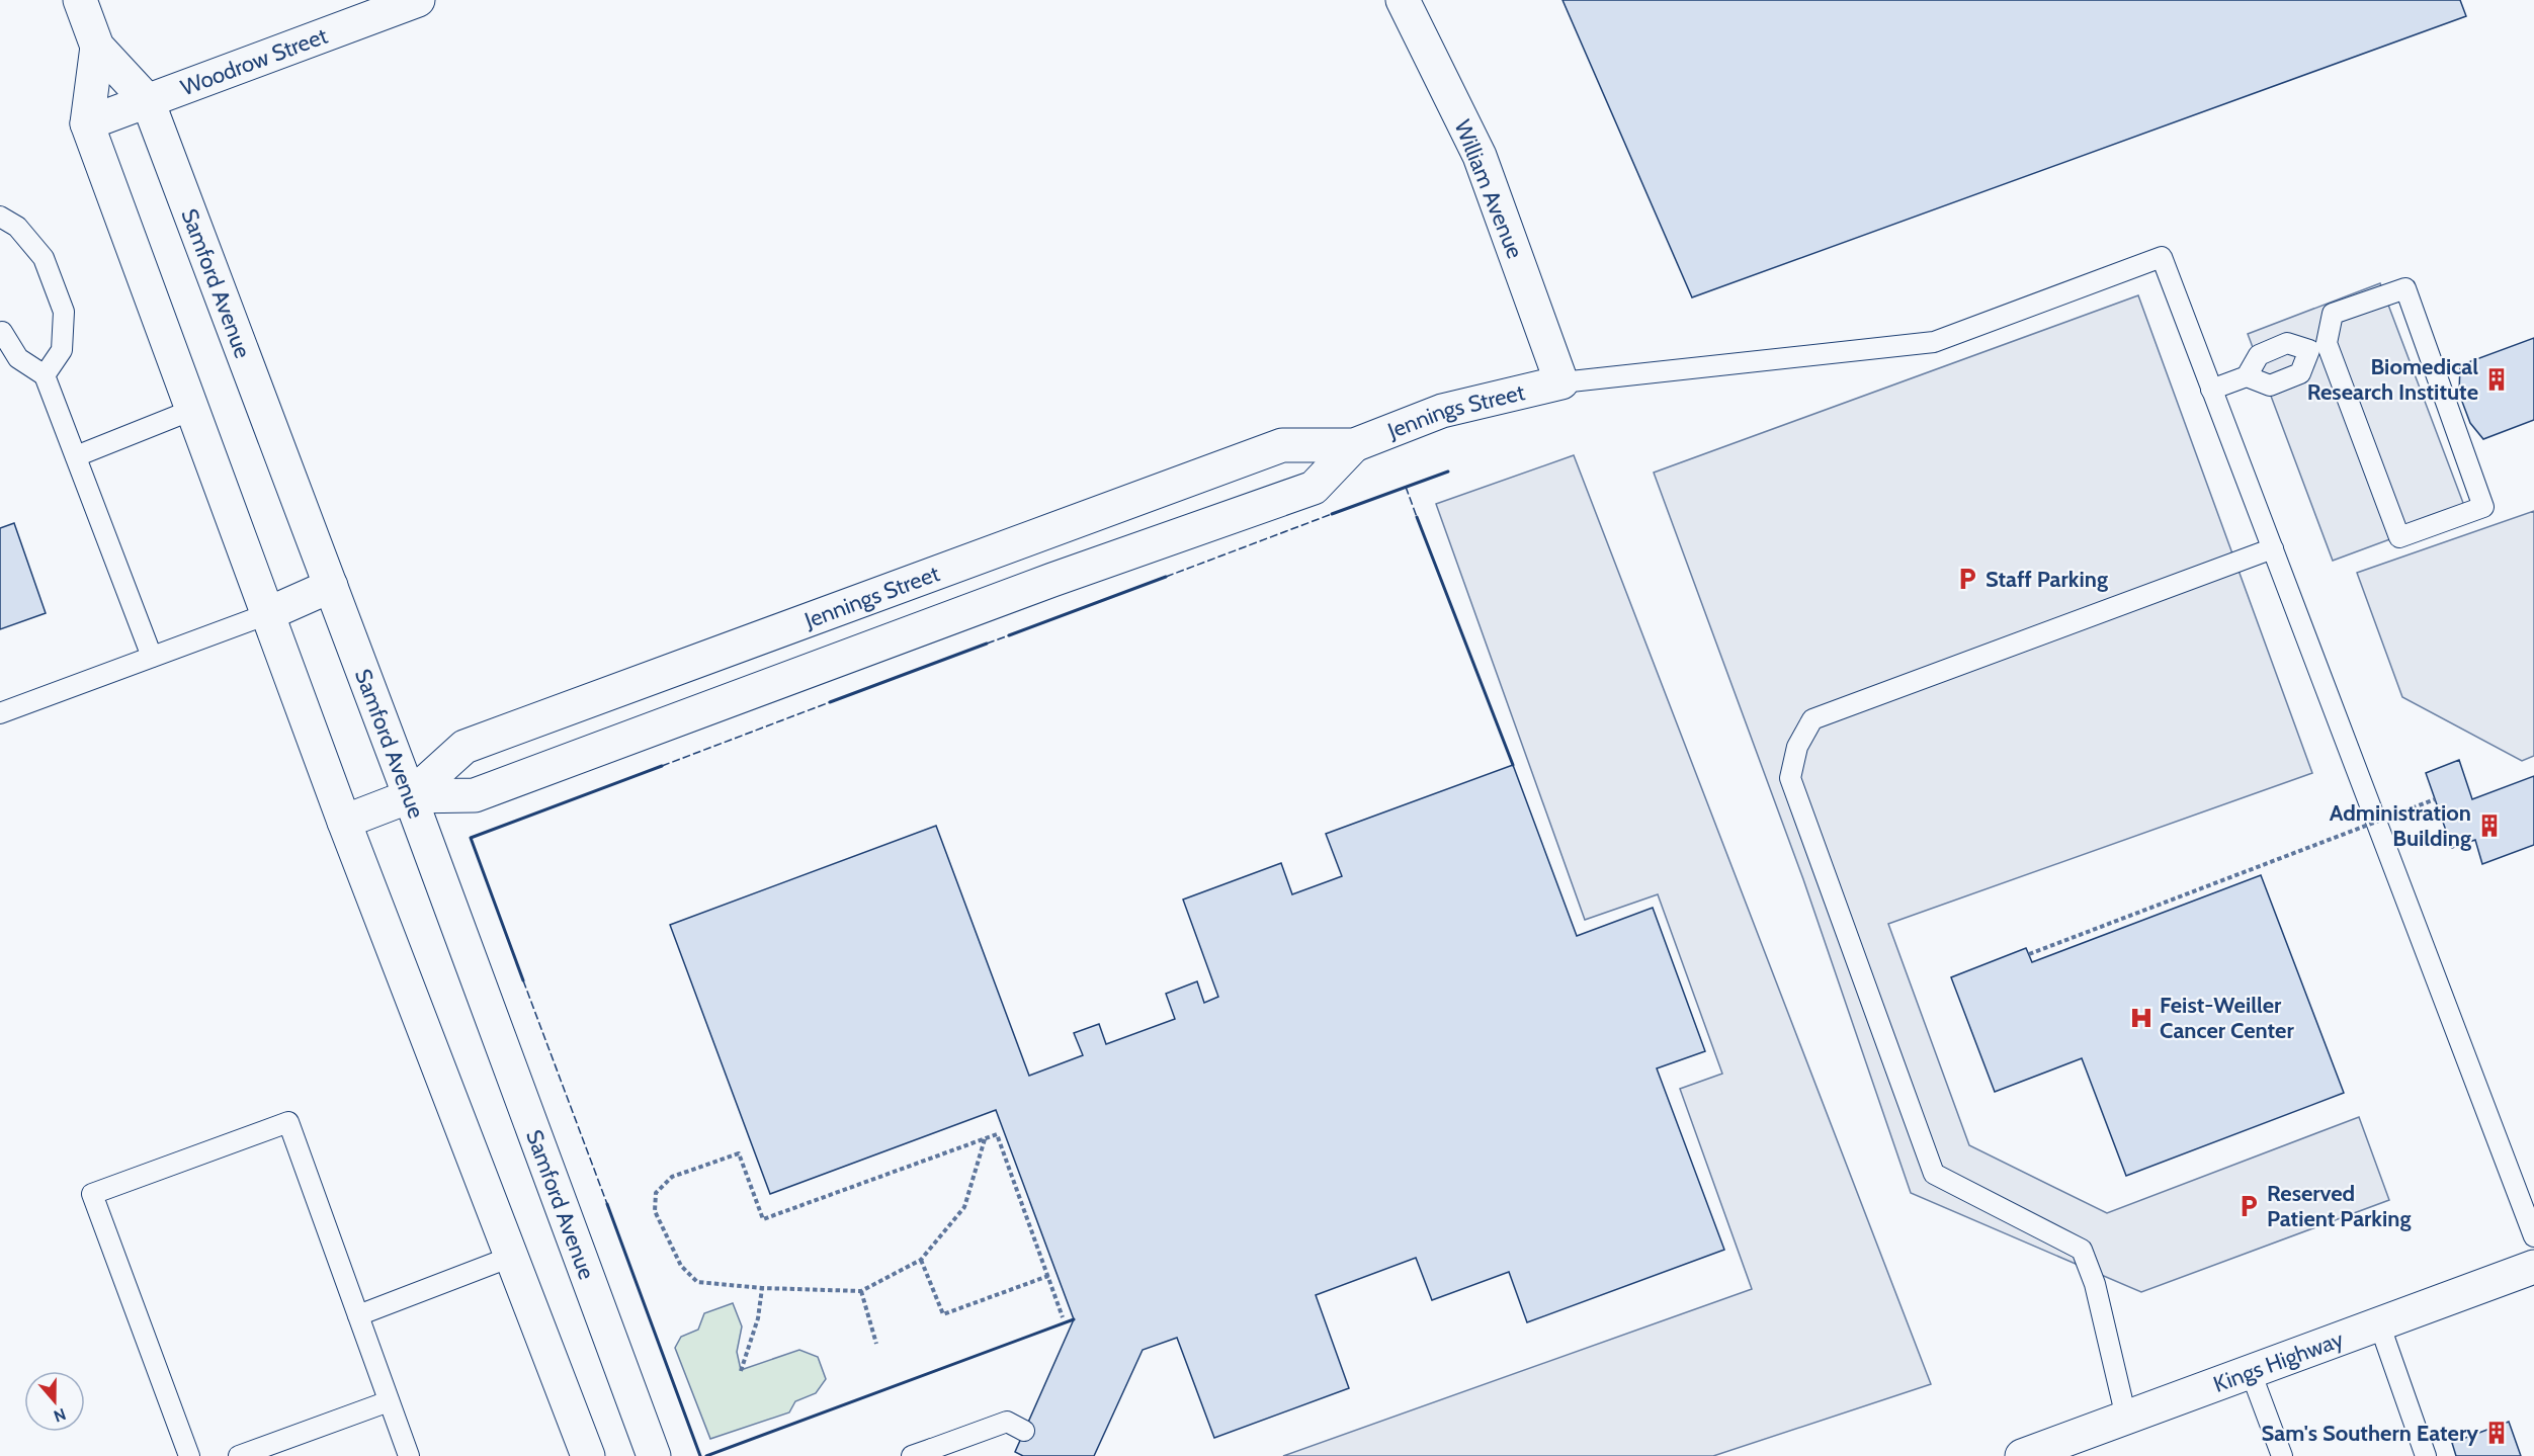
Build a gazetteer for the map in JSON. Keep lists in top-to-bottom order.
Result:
{
  "streets": {
    "street": [
      "Woodrow Street",
      "William Avenue",
      "Samford Avenue",
      "Jennings Street",
      "Kings Highway"
    ]
  },
  "crossings": [
    ["Woodrow Street", "Samford Avenue"],
    ["William Avenue", "Jennings Street"],
    ["Samford Avenue", "Jennings Street"]
  ],
  "places": {
    "building": ["Biomedical Research Institute", "Administration Building", "Sam's Southern Eatery"],
    "parking": ["Staff Parking", "Reserved Patient Parking"],
    "hospital": ["Feist-Weiller Cancer Center"]
  },
  "north": "bottom"
}
